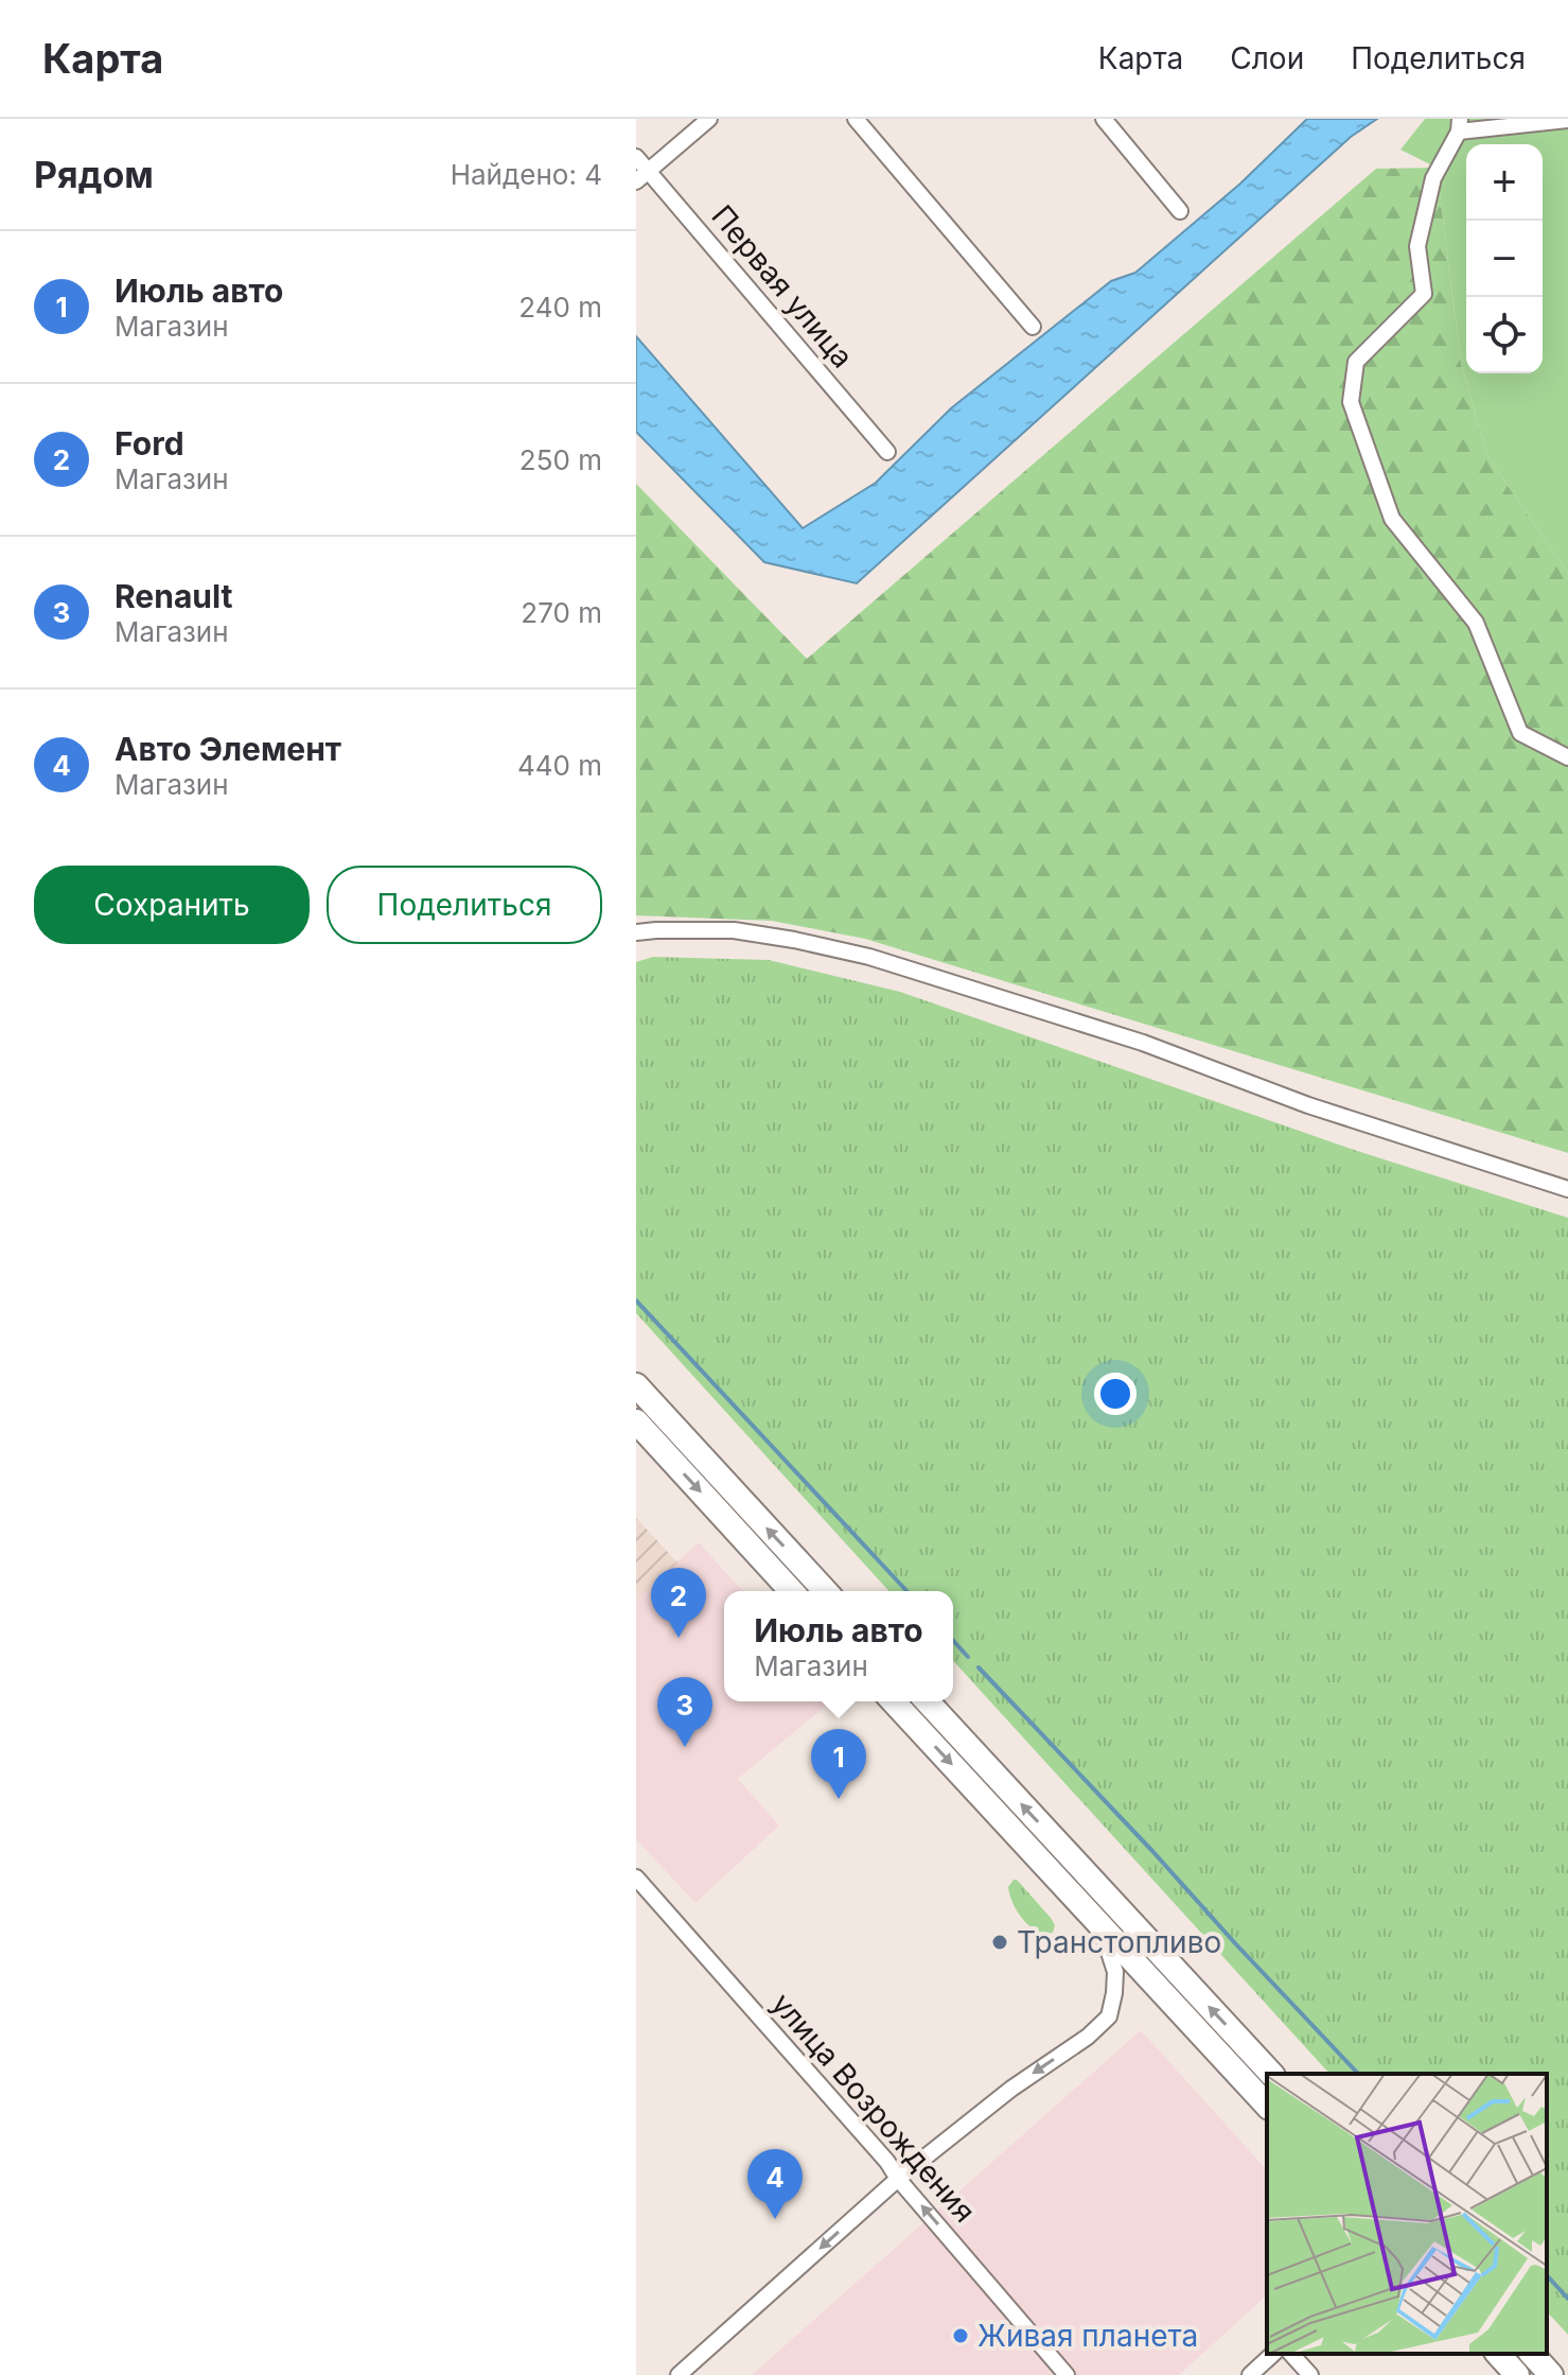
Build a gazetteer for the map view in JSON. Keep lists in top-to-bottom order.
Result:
{
  "streets": {
    "street": ["Первая улица", "улица Возрождения"]
  },
  "one_way": ["улица Возрождения"],
  "places": ["Транстопливо", "Живая планета"],
  "page": {
    "header": "Карта",
    "nav": ["Карта", "Слои", "Поделиться"],
    "heading": ["Рядом", "Найдено: 4"],
    "map_buttons": ["+", "−"],
    "list": [
      {
        "mark": "1",
        "name": "Июль авто",
        "note": "Магазин",
        "value": "240 m"
      },
      {
        "mark": "2",
        "name": "Ford",
        "note": "Магазин",
        "value": "250 m"
      },
      {
        "mark": "3",
        "name": "Renault",
        "note": "Магазин",
        "value": "270 m"
      },
      {
        "mark": "4",
        "name": "Авто Элемент",
        "note": "Магазин",
        "value": "440 m"
      }
    ],
    "buttons": ["Сохранить", "Поделиться"],
    "pins": [
      "2",
      "3",
      "1",
      "4"
    ],
    "popup": ["Июль авто", "Магазин"]
  }
}
